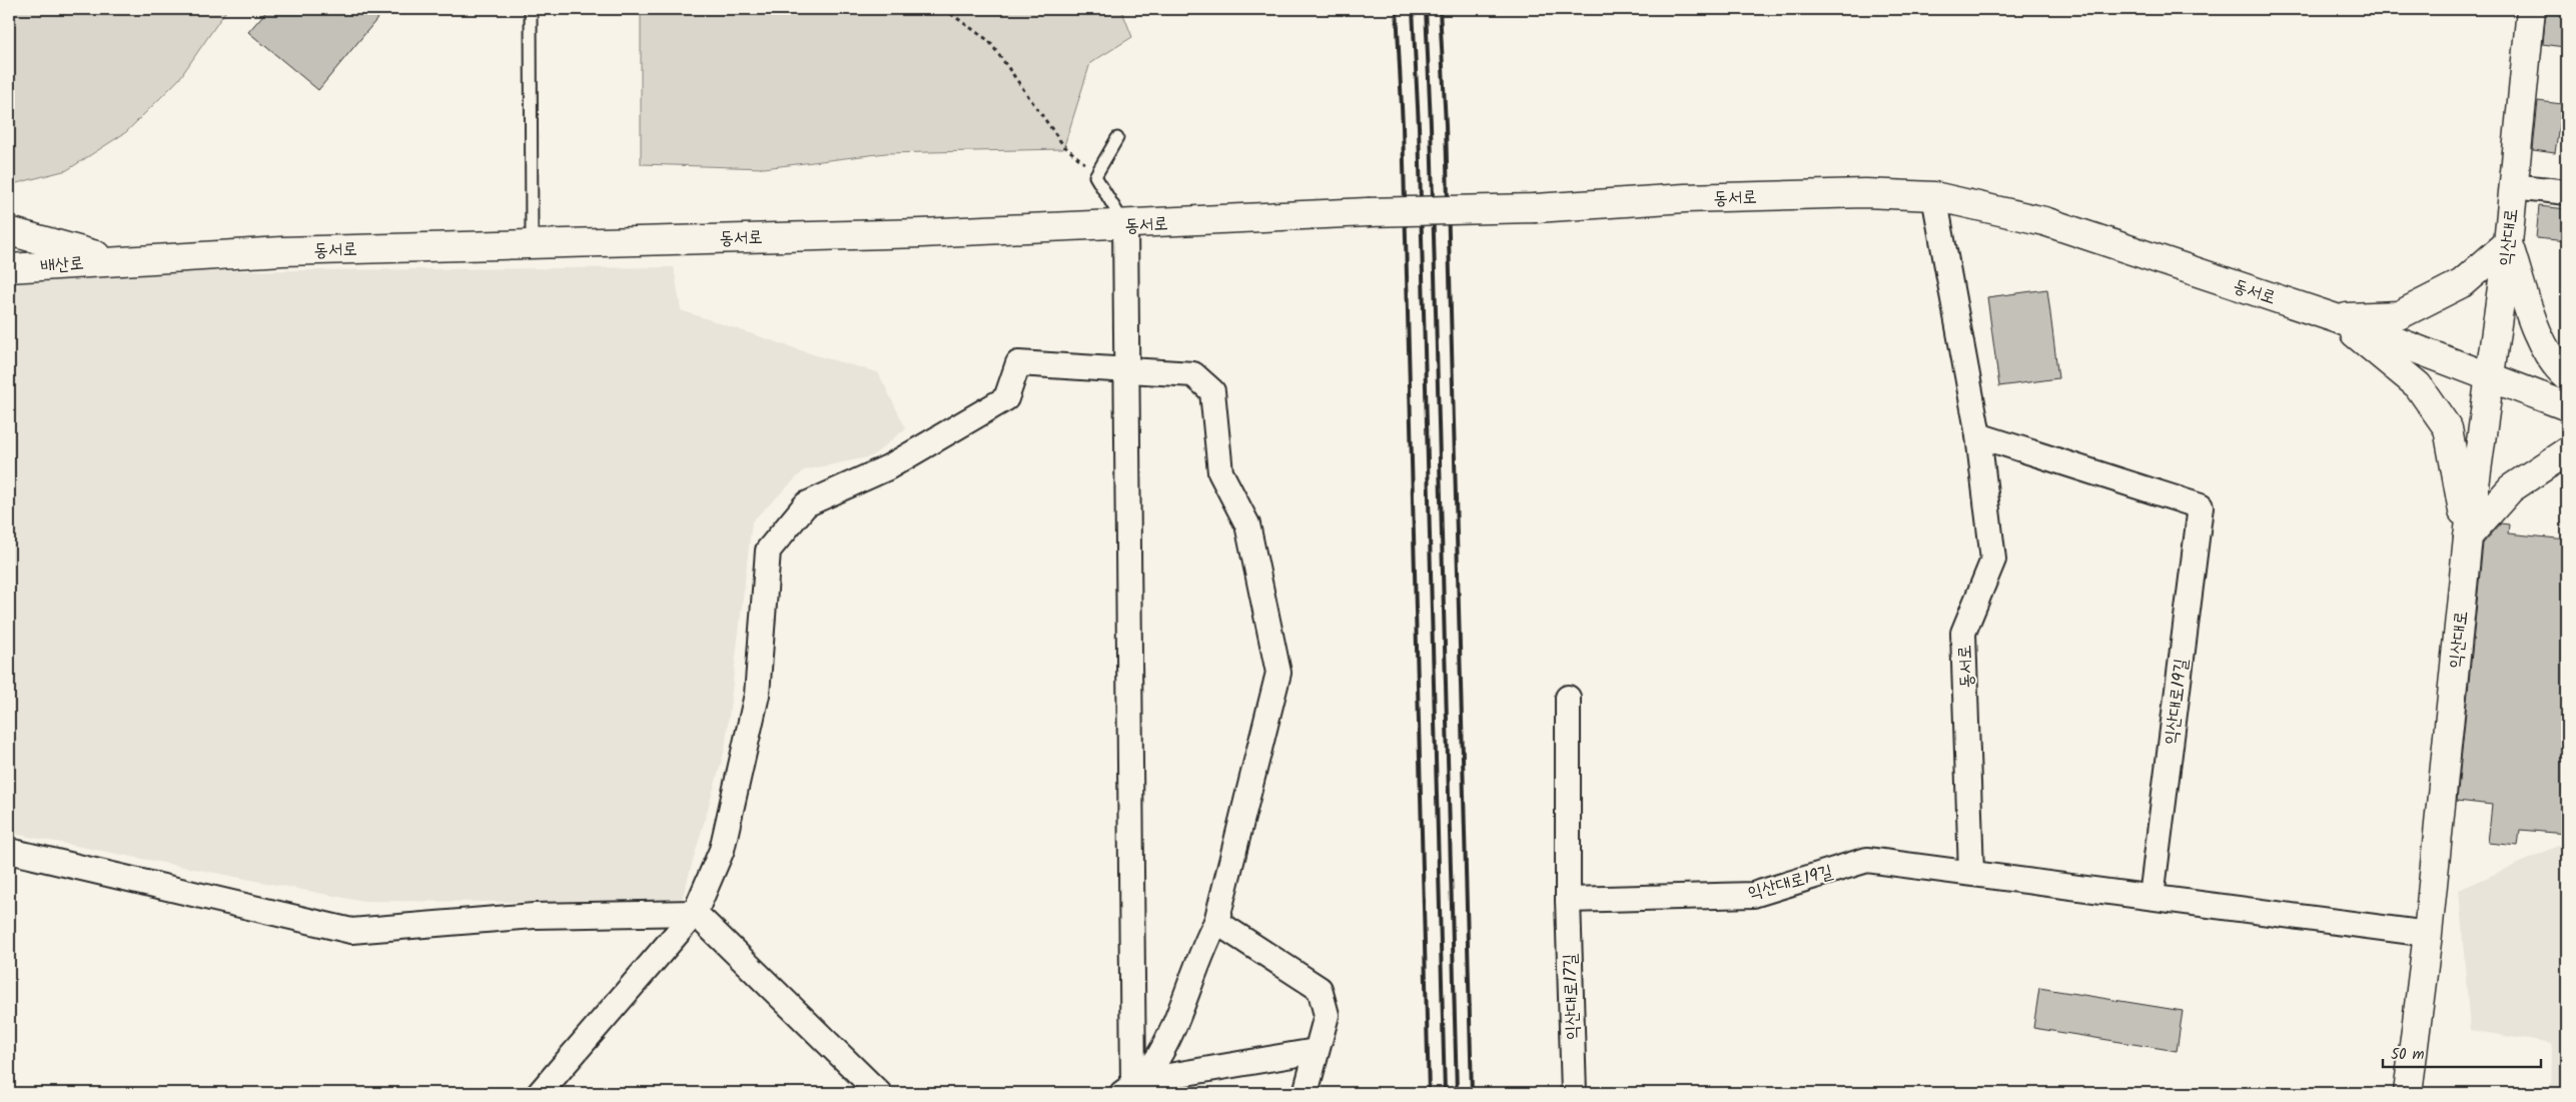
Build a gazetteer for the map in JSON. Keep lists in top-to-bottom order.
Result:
{
  "streets": {
    "street": [
      "동서로",
      "익산대로",
      "배산로",
      "익산대로19길",
      "익산대로17길"
    ]
  },
  "crossings": [
    ["동서로", "익산대로"],
    ["동서로", "배산로"],
    ["동서로", "익산대로19길"],
    ["익산대로", "익산대로19길"],
    ["익산대로19길", "익산대로17길"]
  ],
  "scale_bar": "50 m"
}
